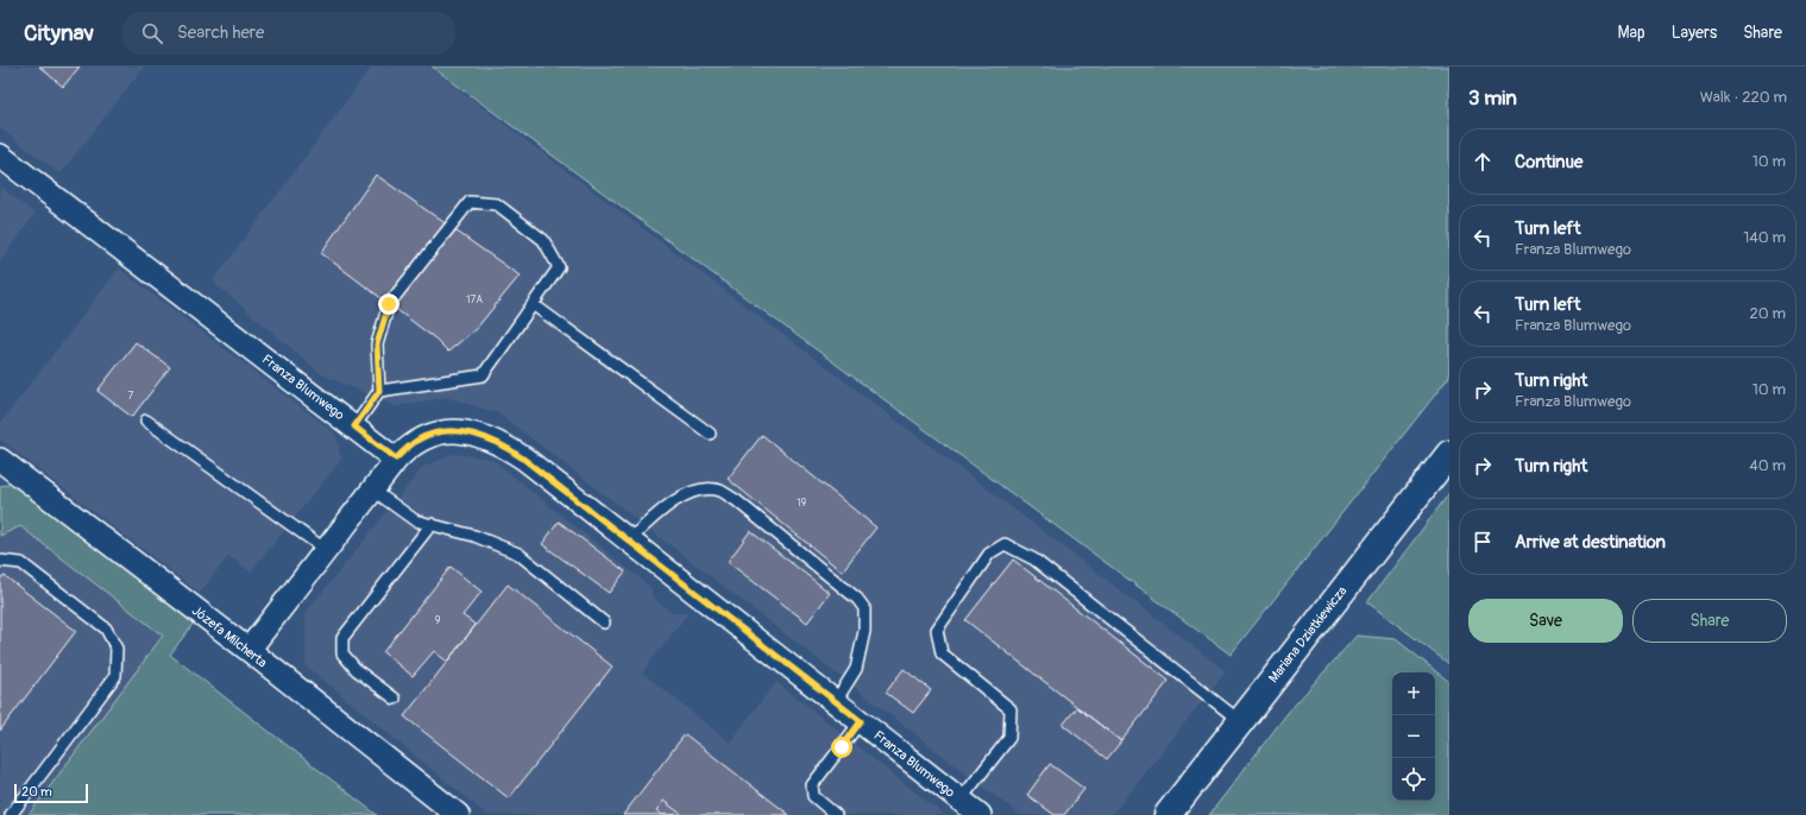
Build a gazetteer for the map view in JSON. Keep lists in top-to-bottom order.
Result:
{
  "streets": {
    "street": ["Franza Blumwego", "Mariana Dziatkiewicza", "Józefa Milcherta"]
  },
  "house_numbers": [
    "17A",
    "7",
    "19",
    "9"
  ],
  "scale_bar": "20 m",
  "page": {
    "header": "Citynav",
    "search": "Search here",
    "nav": ["Map", "Layers", "Share"],
    "heading": ["3 min", "Walk · 220 m"],
    "list": [
      ["Continue", "10 m"],
      ["Turn left", "Franza Blumwego", "140 m"],
      ["Turn left", "Franza Blumwego", "20 m"],
      ["Turn right", "Franza Blumwego", "10 m"],
      ["Turn right", "40 m"],
      "Arrive at destination"
    ],
    "buttons": ["Save", "Share"],
    "map_buttons": ["+", "−"],
    "scale": "20 m"
  }
}
